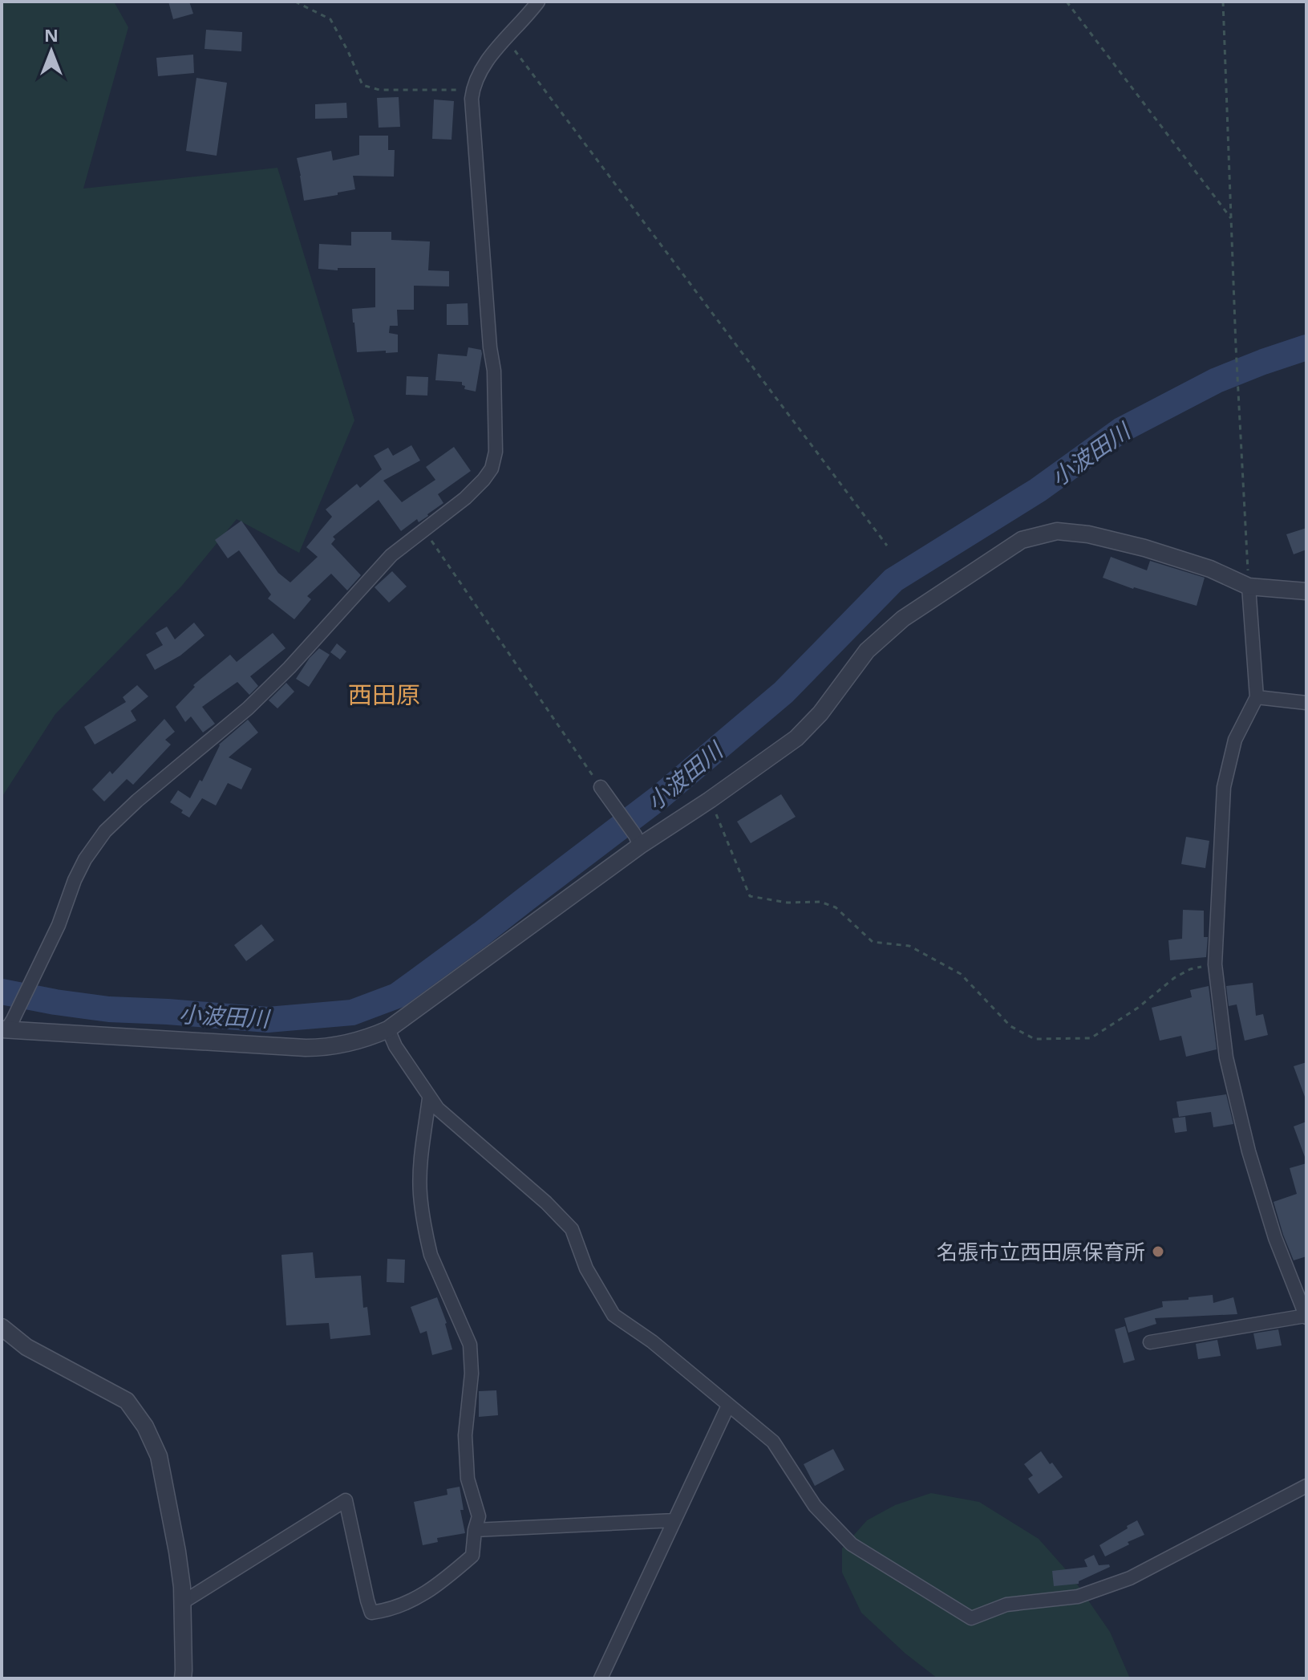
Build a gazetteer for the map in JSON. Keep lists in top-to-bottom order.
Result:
{
  "districts": ["西田原"],
  "water": ["小波田川"],
  "places": ["名張市立西田原保育所"],
  "north": "top"
}
